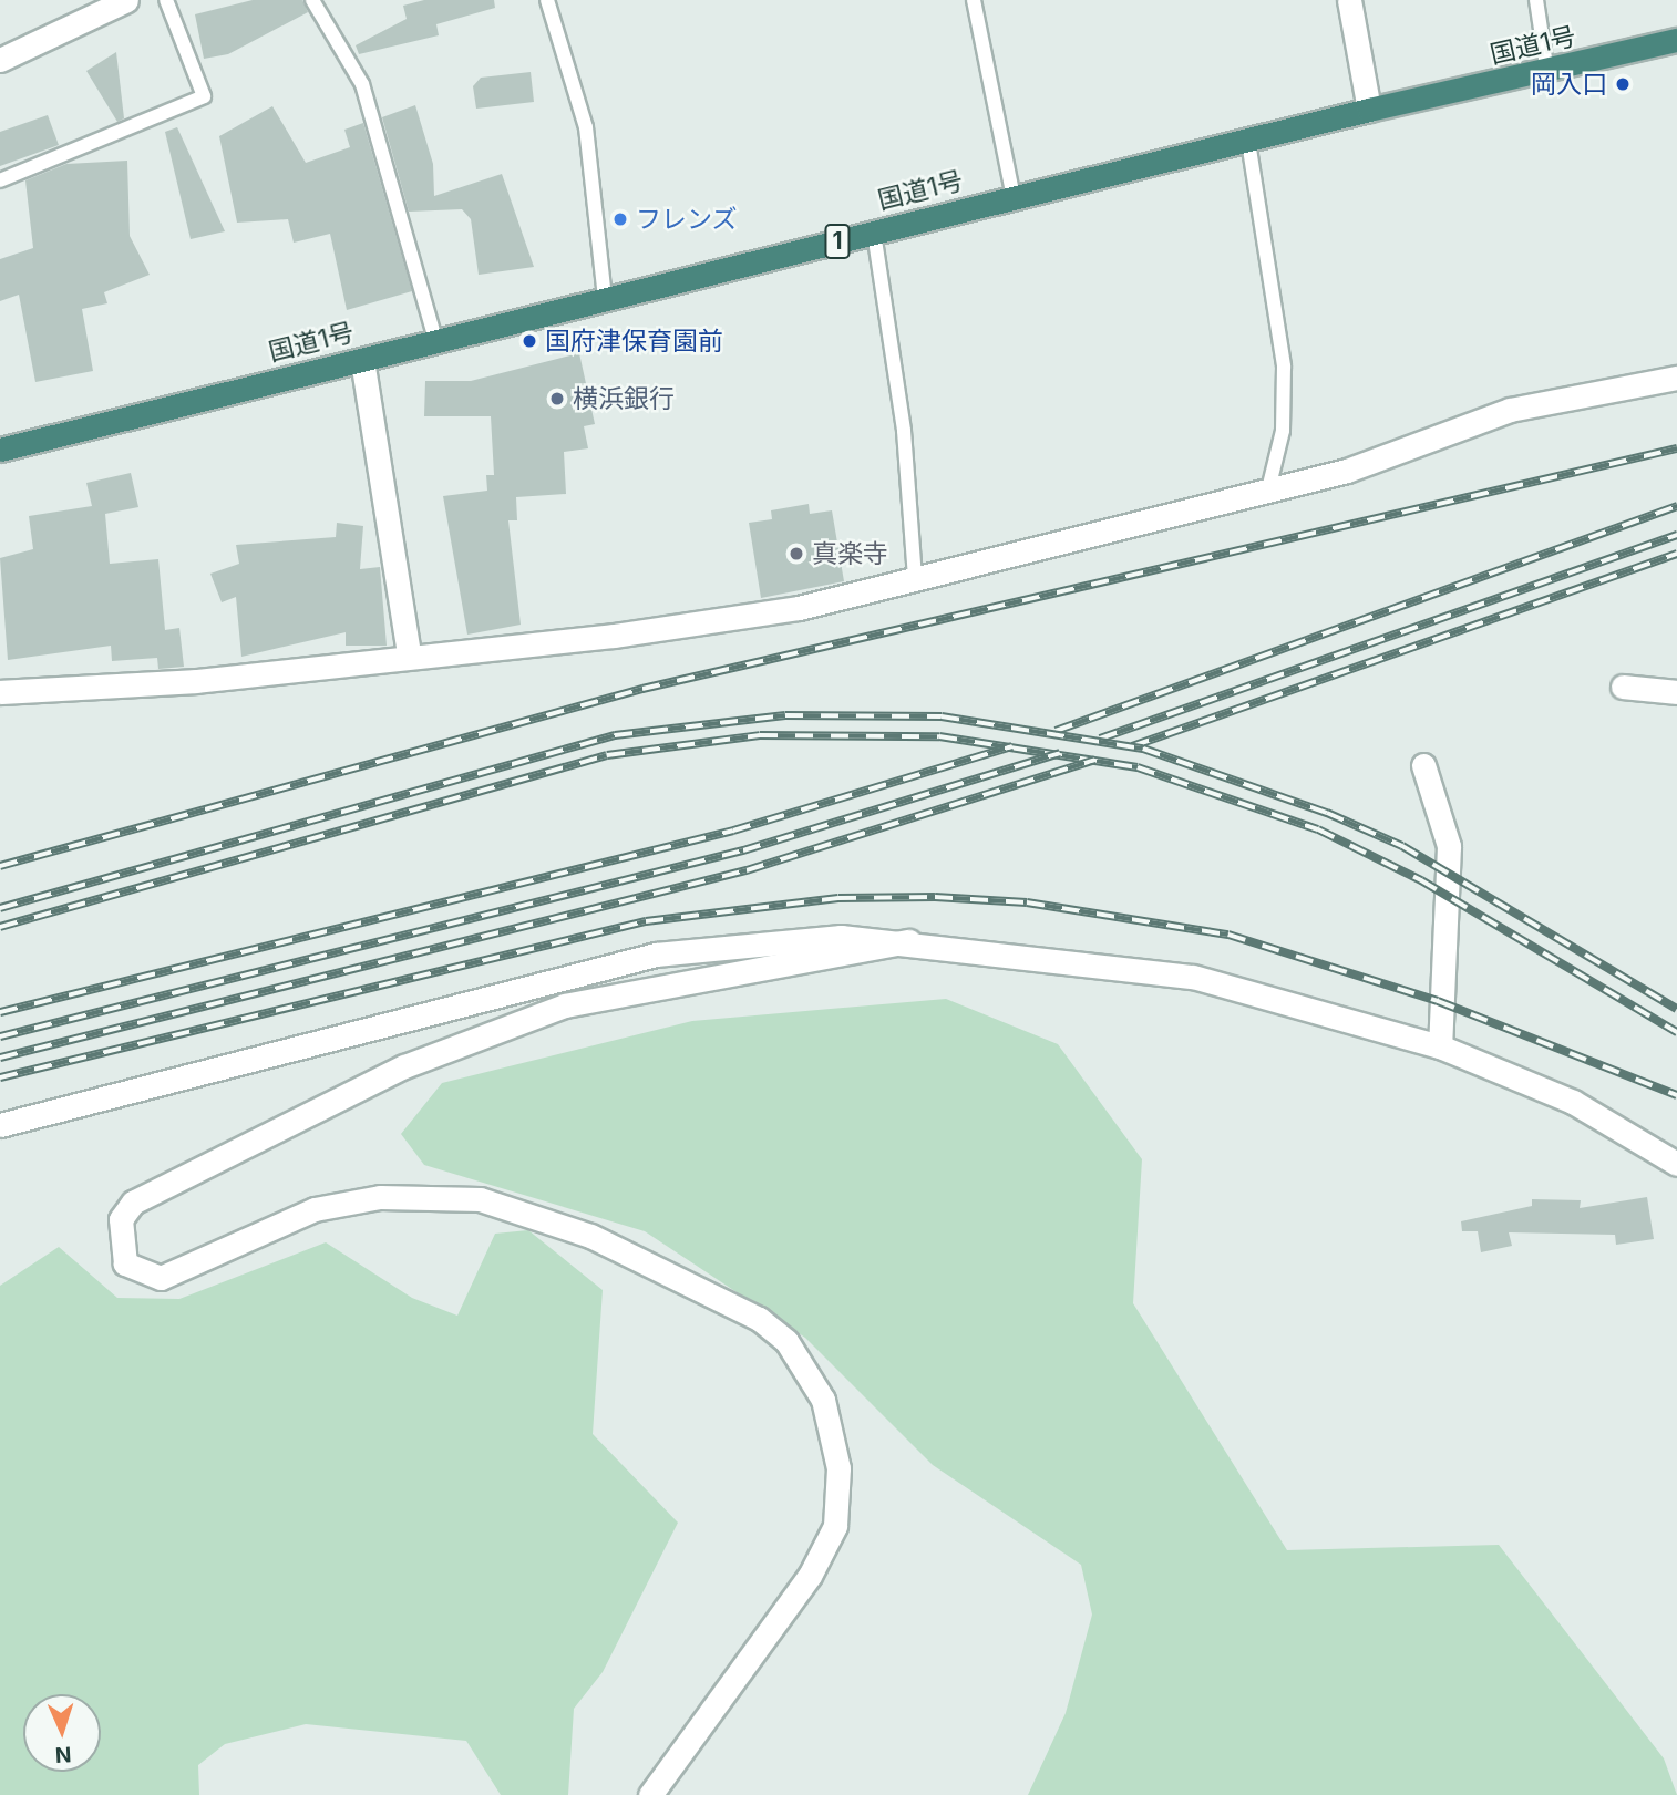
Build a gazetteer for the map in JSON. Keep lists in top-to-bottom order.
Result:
{
  "streets": {
    "highway": ["国道1号", "1"]
  },
  "places": [
    "岡入口",
    "フレンズ",
    "国府津保育園前",
    "横浜銀行",
    "真楽寺"
  ],
  "north": "bottom"
}
